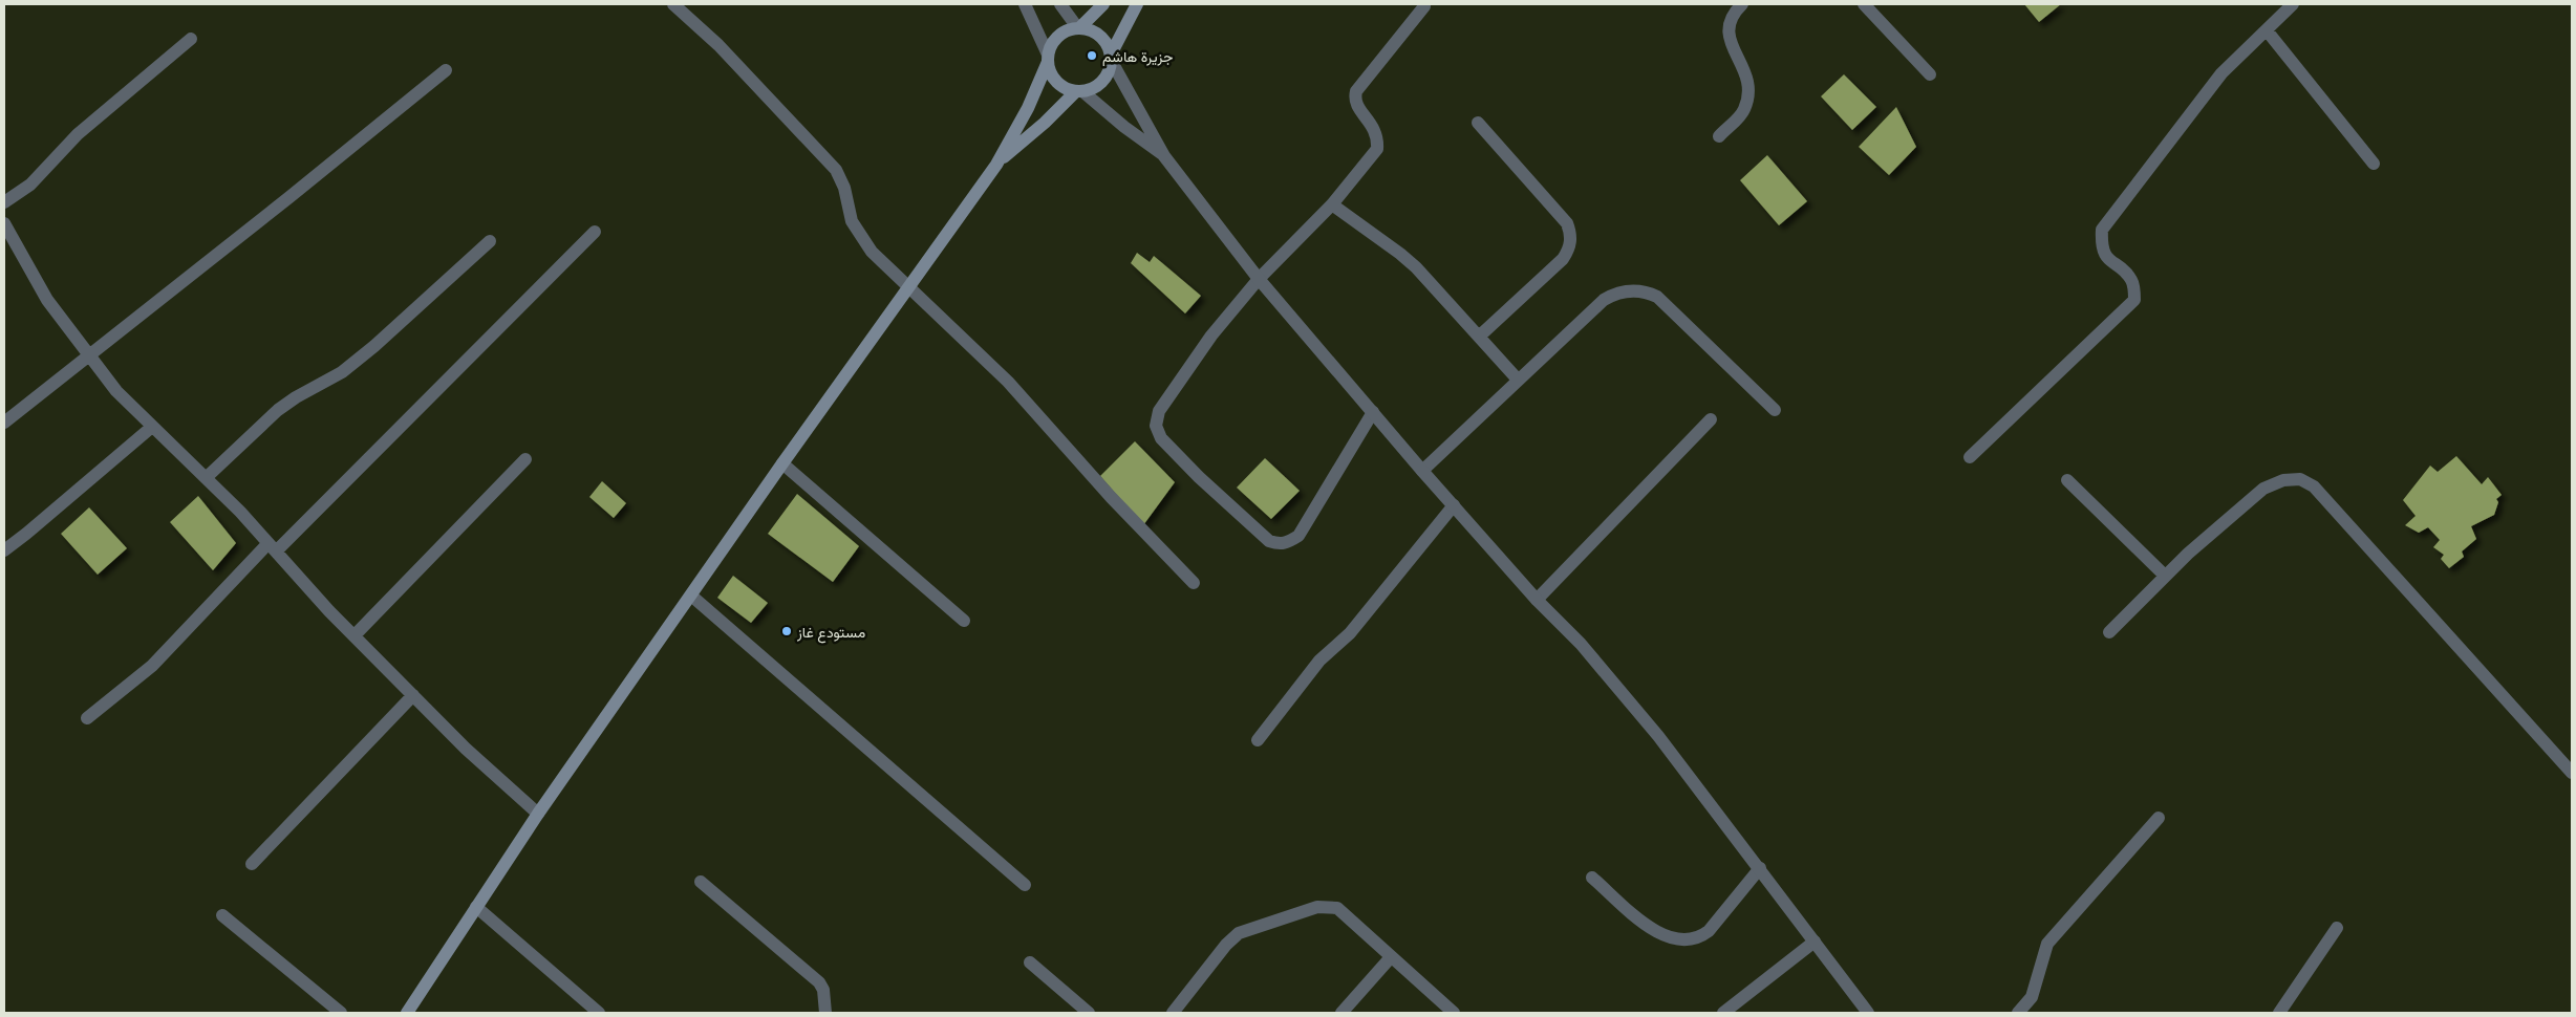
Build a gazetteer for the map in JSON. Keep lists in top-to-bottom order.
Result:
{
  "places": ["جزيرة هاشم", "مستودع غاز"]
}
